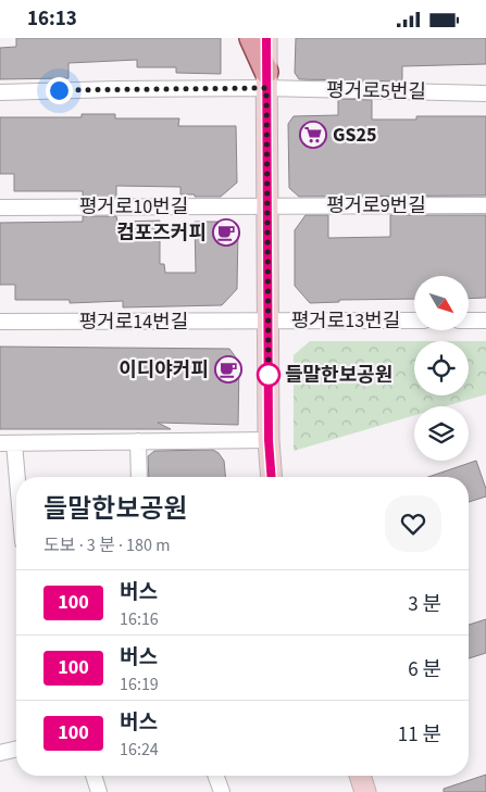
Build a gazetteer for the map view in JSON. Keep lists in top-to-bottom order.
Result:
{
  "streets": {
    "street": [
      "평거로5번길",
      "평거로9번길",
      "평거로10번길",
      "평거로13번길",
      "평거로14번길"
    ]
  },
  "crossings": [
    ["평거로9번길", "평거로10번길"],
    ["평거로13번길", "평거로14번길"]
  ],
  "places": {
    "supermarket": ["GS25"],
    "cafe": ["컴포즈커피", "이디야커피"],
    "other": ["들말한보공원"]
  },
  "lines": ["bus line 100"],
  "north": "bottom right",
  "page": {
    "status": "16:13",
    "heading": ["들말한보공원", "도보 · 3 분 · 180 m"],
    "list": [
      {
        "mark": "100",
        "name": "버스",
        "note": "16:16",
        "value": "3 분"
      },
      {
        "mark": "100",
        "name": "버스",
        "note": "16:19",
        "value": "6 분"
      },
      {
        "mark": "100",
        "name": "버스",
        "note": "16:24",
        "value": "11 분"
      }
    ]
  }
}
